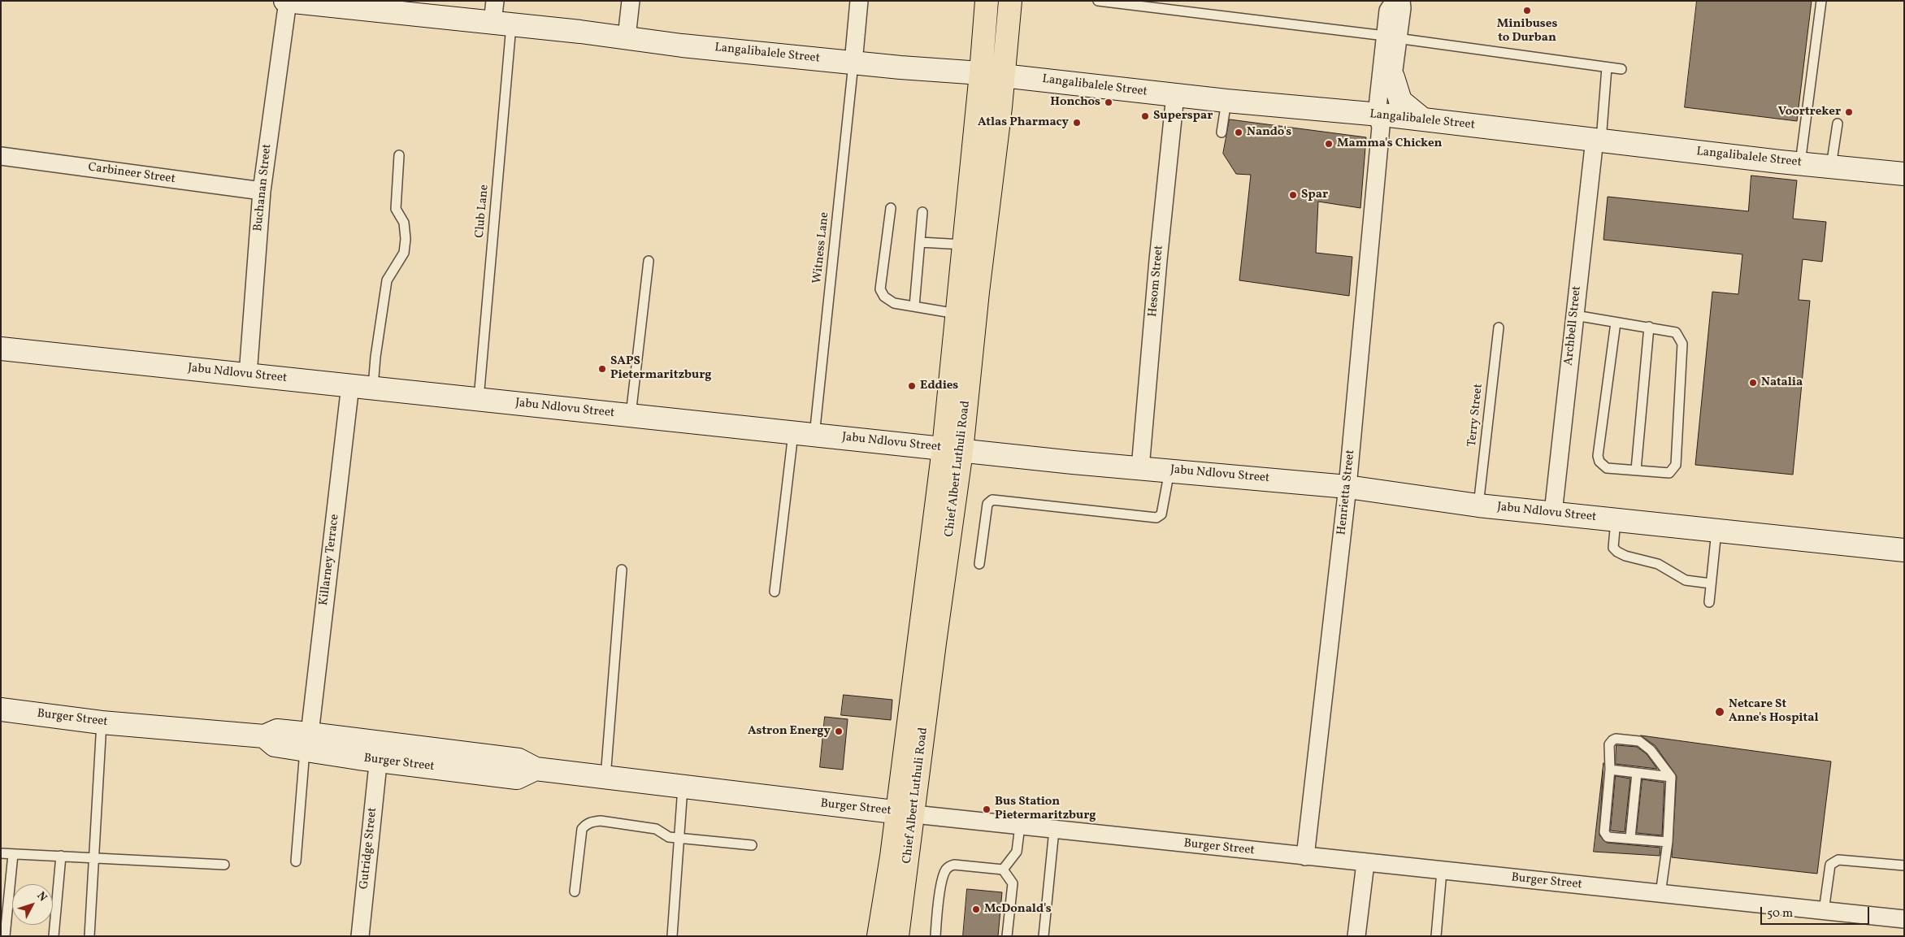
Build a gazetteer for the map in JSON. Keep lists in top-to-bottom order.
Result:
{
  "streets": {
    "main road": ["Chief Albert Luthuli Road"],
    "street": [
      "Langalibalele Street",
      "Carbineer Street",
      "Buchanan Street",
      "Hesom Street",
      "Archbell Street",
      "Jabu Ndlovu Street",
      "Henrietta Street",
      "Killarney Terrace",
      "Burger Street",
      "Gutridge Street"
    ],
    "lane": ["Club Lane", "Witness Lane", "Terry Street"]
  },
  "crossings": [
    ["Langalibalele Street", "Buchanan Street"],
    ["Langalibalele Street", "Club Lane"],
    ["Langalibalele Street", "Witness Lane"],
    ["Langalibalele Street", "Hesom Street"],
    ["Langalibalele Street", "Archbell Street"],
    ["Langalibalele Street", "Chief Albert Luthuli Road"],
    ["Langalibalele Street", "Henrietta Street"],
    ["Carbineer Street", "Buchanan Street"],
    ["Buchanan Street", "Jabu Ndlovu Street"],
    ["Club Lane", "Jabu Ndlovu Street"],
    ["Witness Lane", "Jabu Ndlovu Street"],
    ["Hesom Street", "Jabu Ndlovu Street"],
    ["Archbell Street", "Jabu Ndlovu Street"],
    ["Jabu Ndlovu Street", "Terry Street"],
    ["Jabu Ndlovu Street", "Chief Albert Luthuli Road"],
    ["Jabu Ndlovu Street", "Henrietta Street"],
    ["Jabu Ndlovu Street", "Killarney Terrace"],
    ["Chief Albert Luthuli Road", "Burger Street"],
    ["Henrietta Street", "Burger Street"],
    ["Killarney Terrace", "Burger Street"],
    ["Burger Street", "Gutridge Street"]
  ],
  "places": [
    "Minibuses to Durban",
    "Honchos",
    "Voortreker",
    "Superspar",
    "Atlas Pharmacy",
    "Nando's",
    "Mamma's Chicken",
    "Spar",
    "SAPS Pietermaritzburg",
    "Natalia",
    "Eddies",
    "Netcare St Anne's Hospital",
    "Astron Energy",
    "Bus Station Pietermaritzburg",
    "McDonald's"
  ],
  "scale_bar": "50 m",
  "north": "top right"
}
